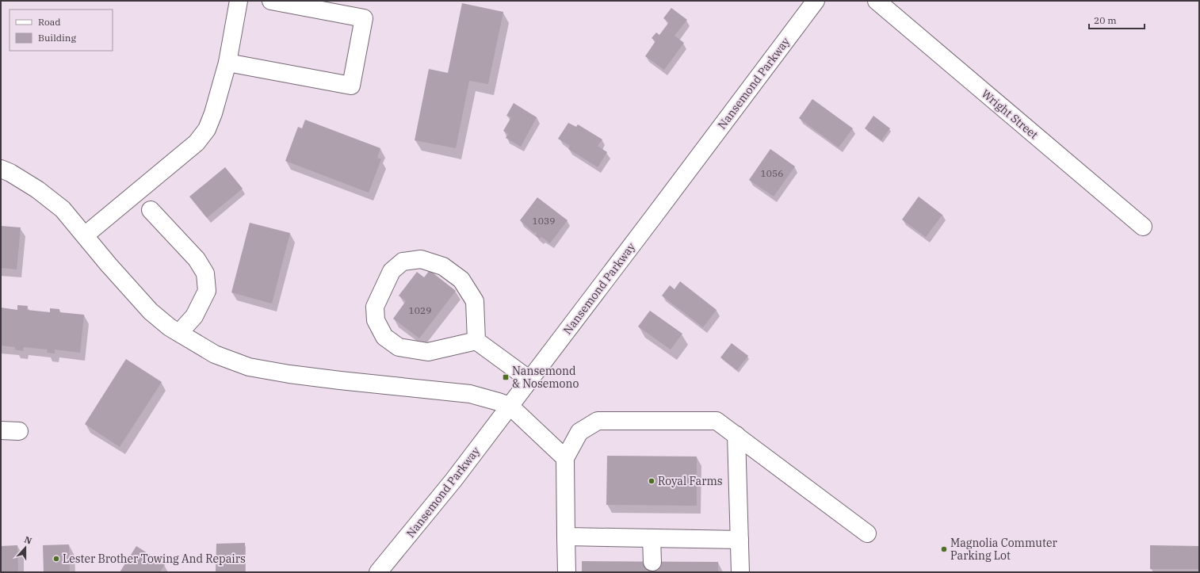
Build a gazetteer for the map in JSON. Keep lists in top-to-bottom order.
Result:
{
  "streets": {
    "main road": ["Nansemond Parkway", "Wright Street"]
  },
  "places": {
    "transit": ["Nansemond & Nosemono"],
    "other": ["Royal Farms", "Magnolia Commuter Parking Lot", "Lester Brother Towing And Repairs"]
  },
  "house_numbers": ["1056", "1039", "1029"],
  "legend": ["Road", "Building"],
  "scale_bar": "20 m",
  "north": "top"
}
